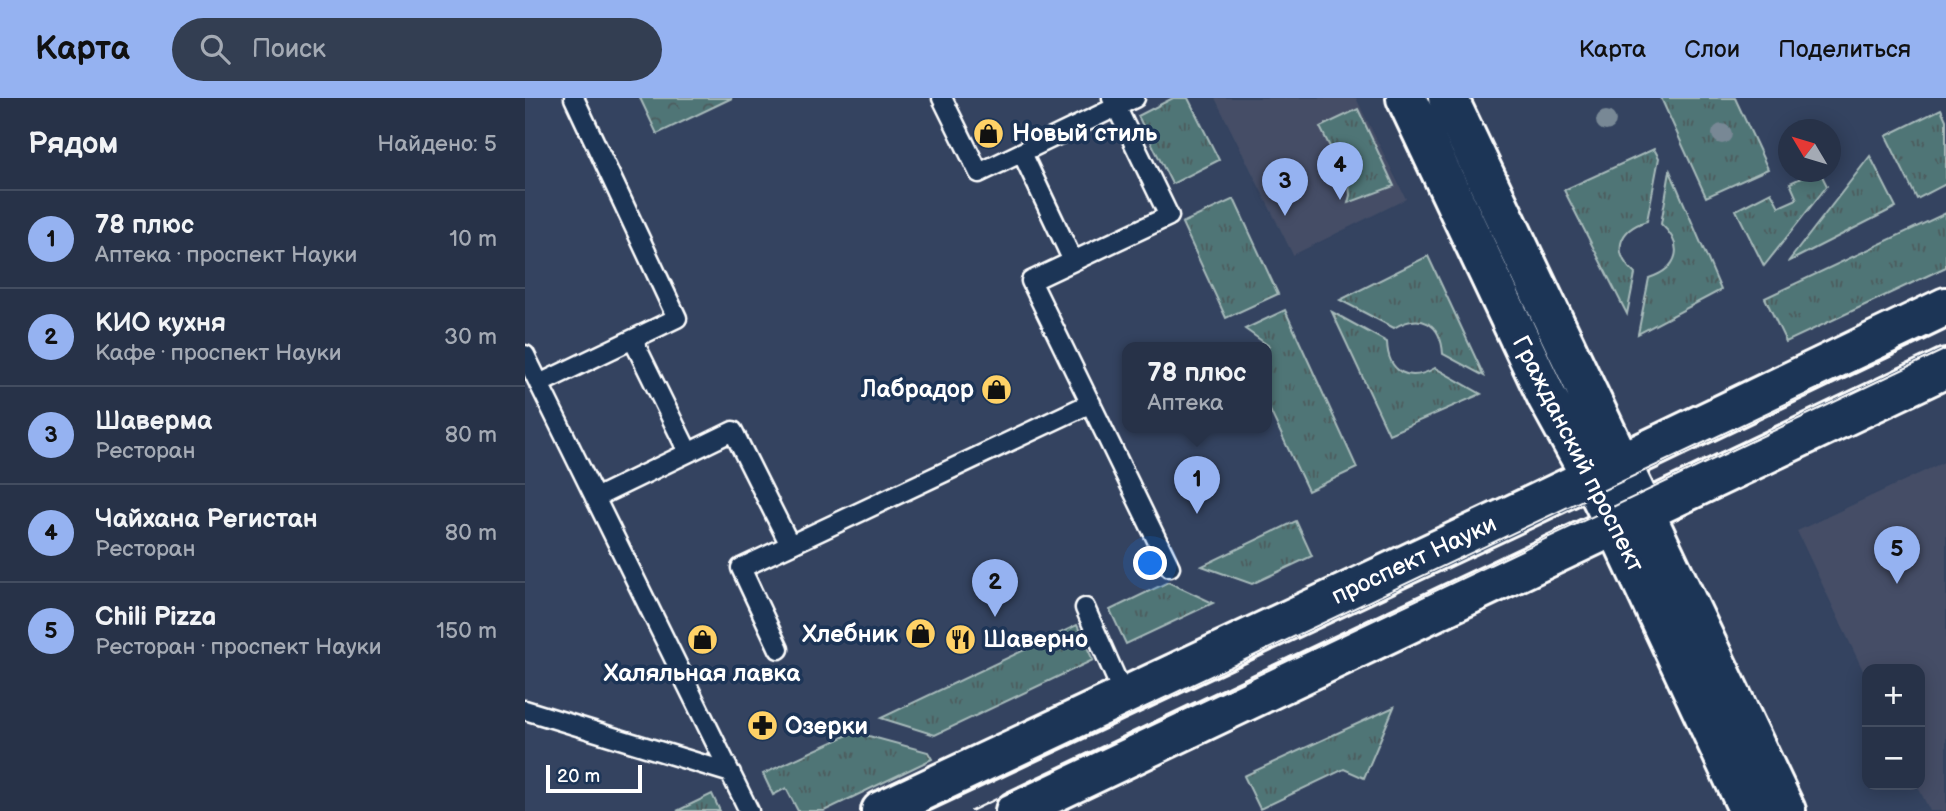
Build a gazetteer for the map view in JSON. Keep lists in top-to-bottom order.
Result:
{
  "streets": {
    "main road": ["Гражданский проспект", "проспект Науки"]
  },
  "crossings": [
    ["Гражданский проспект", "проспект Науки"]
  ],
  "places": {
    "shop": [
      "Новый стиль",
      "Лабрадор",
      "Хлебник",
      "Халяльная лавка"
    ],
    "restaurant": ["Шаверно"],
    "pharmacy": ["Озерки"]
  },
  "scale_bar": "20 m",
  "north": "top left",
  "page": {
    "header": "Карта",
    "search": "Поиск",
    "nav": ["Карта", "Слои", "Поделиться"],
    "heading": ["Рядом", "Найдено: 5"],
    "pins": [
      "4",
      "3",
      "1",
      "5",
      "2"
    ],
    "list": [
      {
        "mark": "1",
        "name": "78 плюс",
        "note": "Аптека · проспект Науки",
        "value": "10 m"
      },
      {
        "mark": "2",
        "name": "КИО кухня",
        "note": "Кафе · проспект Науки",
        "value": "30 m"
      },
      {
        "mark": "3",
        "name": "Шаверма",
        "note": "Ресторан",
        "value": "80 m"
      },
      {
        "mark": "4",
        "name": "Чайхана Регистан",
        "note": "Ресторан",
        "value": "80 m"
      },
      {
        "mark": "5",
        "name": "Chili Pizza",
        "note": "Ресторан · проспект Науки",
        "value": "150 m"
      }
    ],
    "popup": ["78 плюс", "Аптека"],
    "map_buttons": ["+", "−"],
    "scale": "20 m"
  }
}
